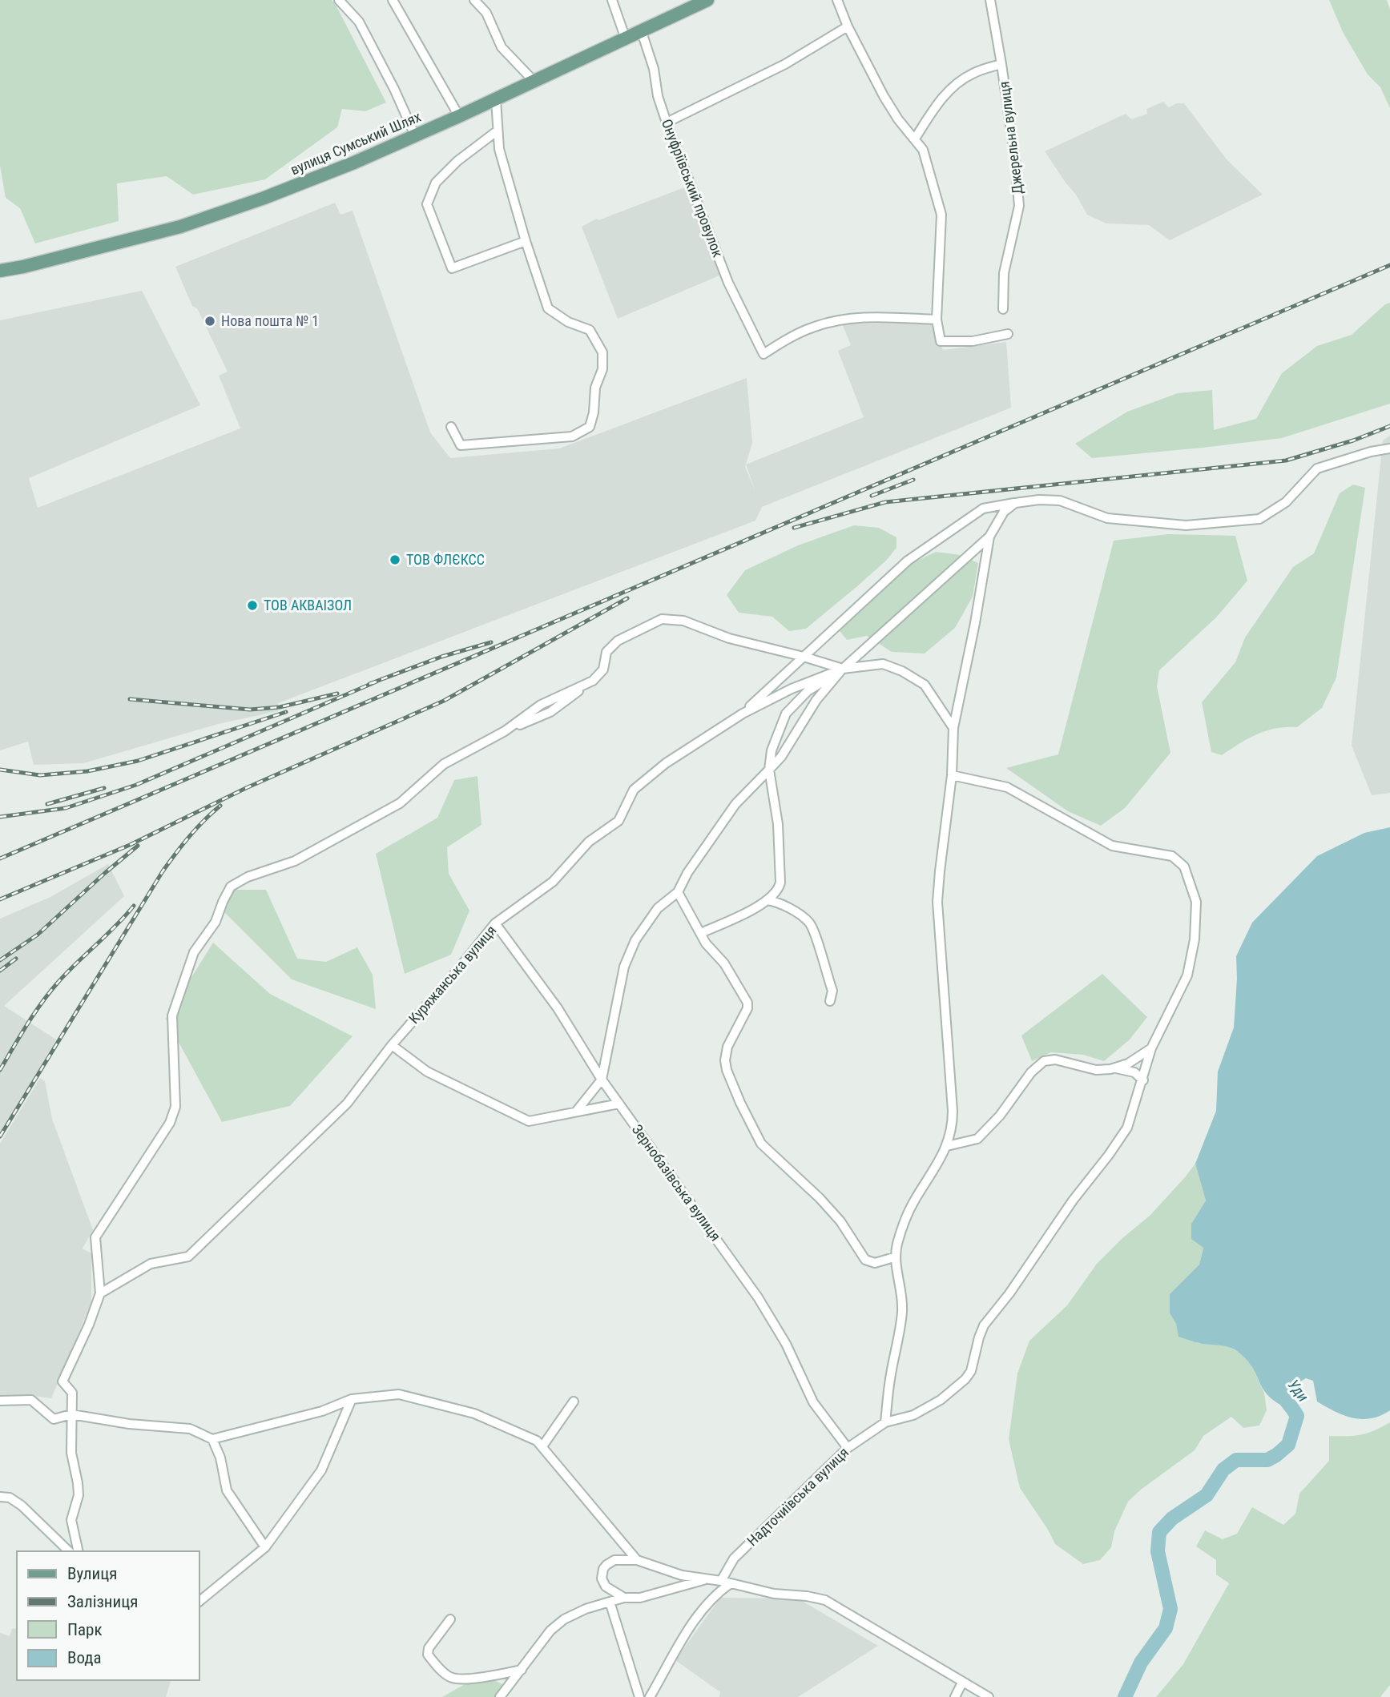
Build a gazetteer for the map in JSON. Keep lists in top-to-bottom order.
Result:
{
  "streets": {
    "main road": ["вулиця Сумський Шлях"],
    "street": [
      "Джерельна вулиця",
      "Онуфріївський провулок",
      "Куряжанська вулиця",
      "Зернобазівська вулиця",
      "Надточиївська вулиця"
    ]
  },
  "crossings": [
    ["вулиця Сумський Шлях", "Онуфріївський провулок"],
    ["Куряжанська вулиця", "Зернобазівська вулиця"],
    ["Зернобазівська вулиця", "Надточиївська вулиця"]
  ],
  "water": ["Уди"],
  "places": ["Нова пошта № 1", "ТОВ ФЛЄКСС", "ТОВ АКВАІЗОЛ"],
  "legend": [
    "Вулиця",
    "Залізниця",
    "Парк",
    "Вода"
  ]
}
